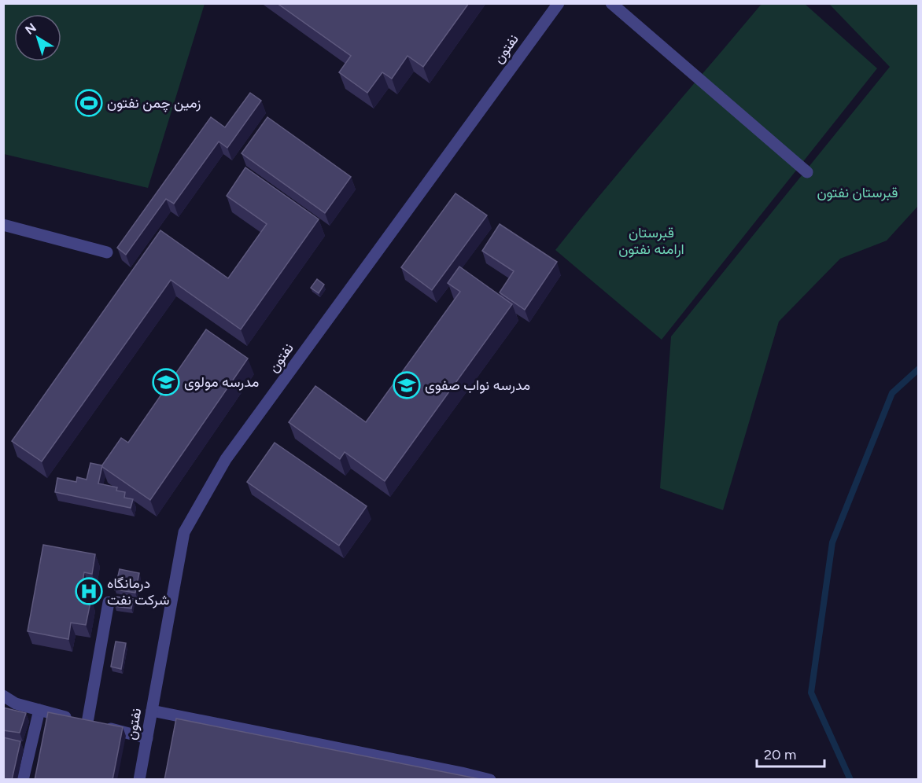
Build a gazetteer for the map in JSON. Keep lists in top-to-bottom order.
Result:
{
  "streets": {
    "street": ["نفتون"]
  },
  "parks": ["قبرستان نفتون", "قبرستان ارامنه نفتون"],
  "places": {
    "sports": ["زمین چمن نفتون"],
    "school or university": ["مدرسه مولوی", "مدرسه نواب صفوی"],
    "hospital": ["درمانگاه شرکت نفت"]
  },
  "scale_bar": "20 m",
  "north": "top left"
}
